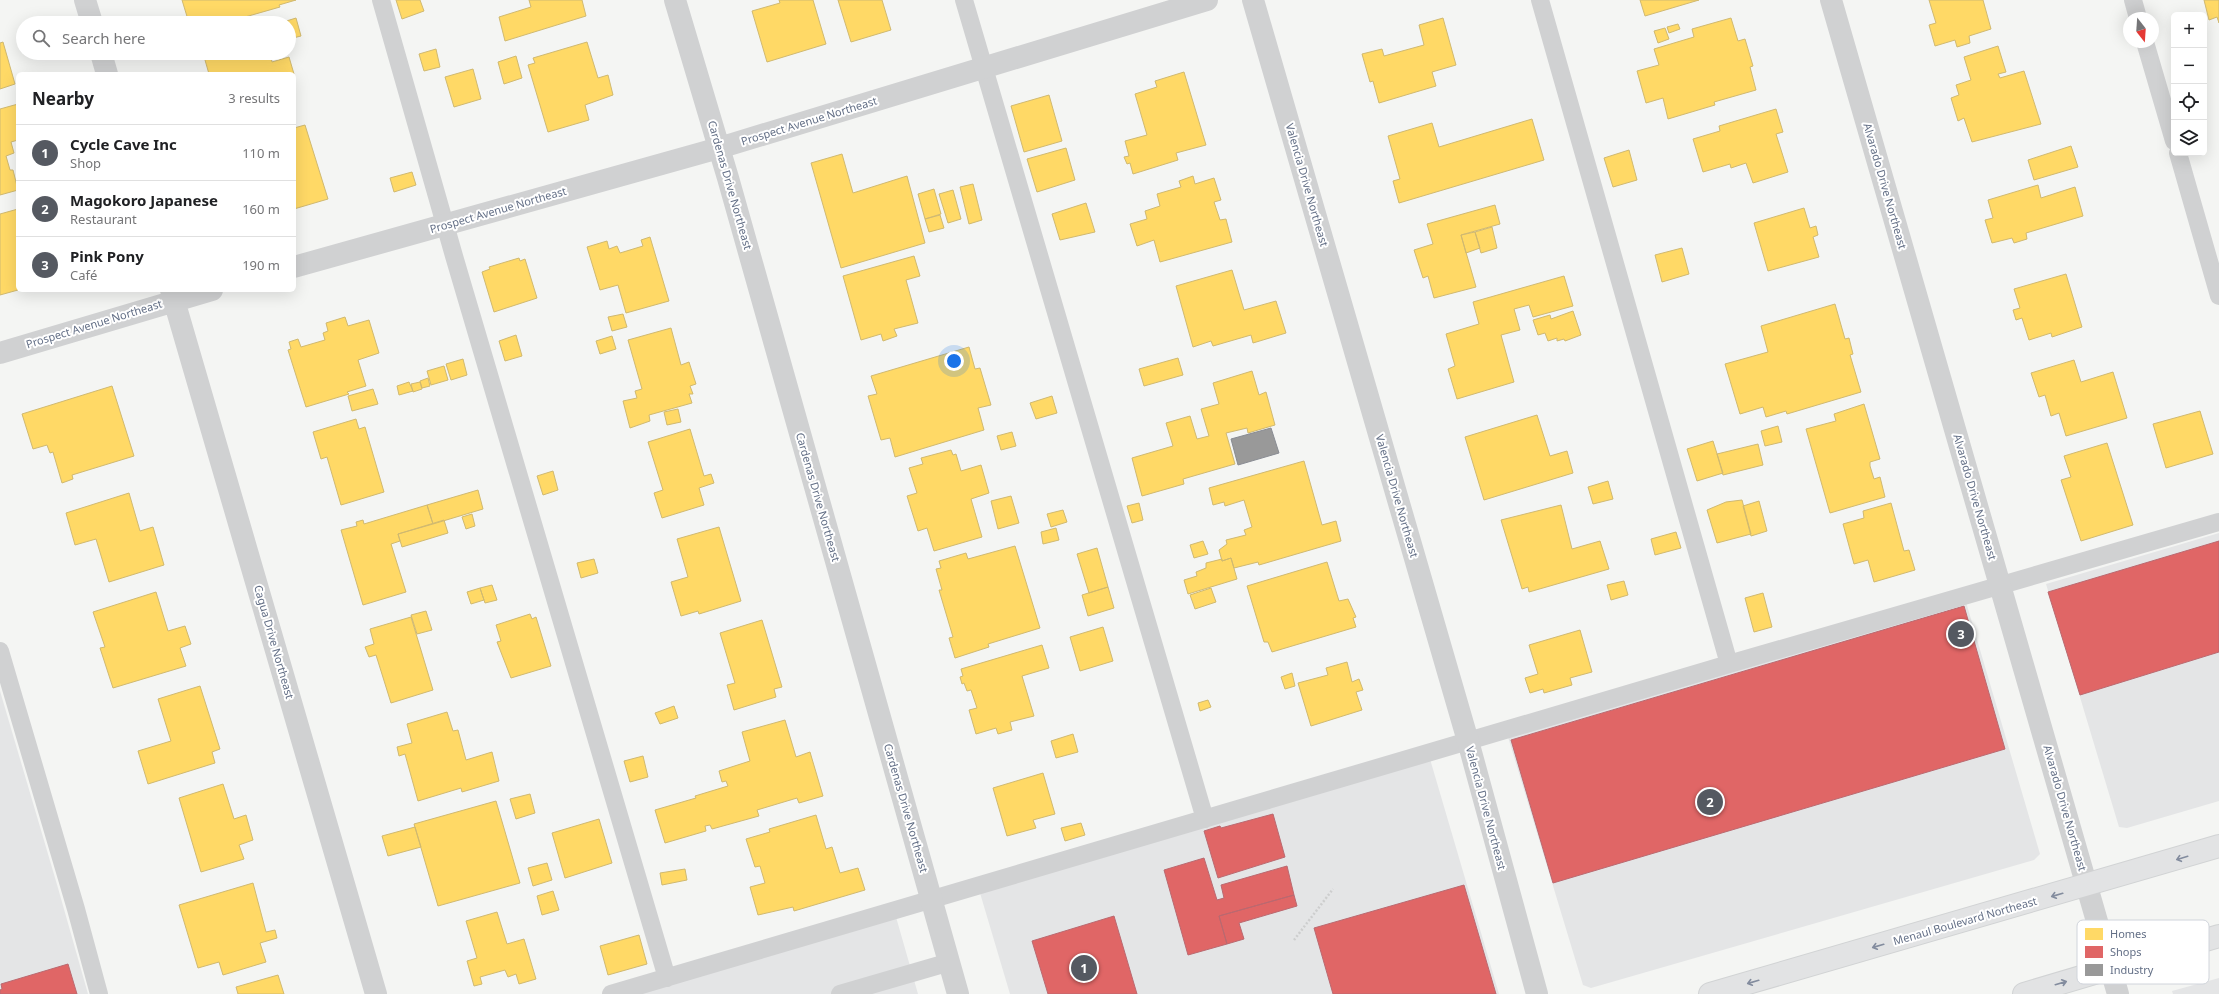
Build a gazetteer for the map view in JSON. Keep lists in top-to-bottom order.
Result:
{
  "streets": {
    "main road": ["Menaul Boulevard Northeast"],
    "street": [
      "Prospect Avenue Northeast",
      "Cardenas Drive Northeast",
      "Valencia Drive Northeast",
      "Alvarado Drive Northeast",
      "Cagua Drive Northeast"
    ]
  },
  "crossings": [
    ["Prospect Avenue Northeast", "Cardenas Drive Northeast"],
    ["Prospect Avenue Northeast", "Cagua Drive Northeast"],
    ["Alvarado Drive Northeast", "Menaul Boulevard Northeast"]
  ],
  "one_way": ["Menaul Boulevard Northeast"],
  "legend": ["Homes", "Shops", "Industry"],
  "north": "bottom",
  "page": {
    "map_buttons": ["+", "−"],
    "search": "Search here",
    "heading": ["Nearby", "3 results"],
    "list": [
      {
        "mark": "1",
        "name": "Cycle Cave Inc",
        "note": "Shop",
        "value": "110 m"
      },
      {
        "mark": "2",
        "name": "Magokoro Japanese",
        "note": "Restaurant",
        "value": "160 m"
      },
      {
        "mark": "3",
        "name": "Pink Pony",
        "note": "Café",
        "value": "190 m"
      }
    ],
    "pins": ["3", "2", "1"]
  }
}
